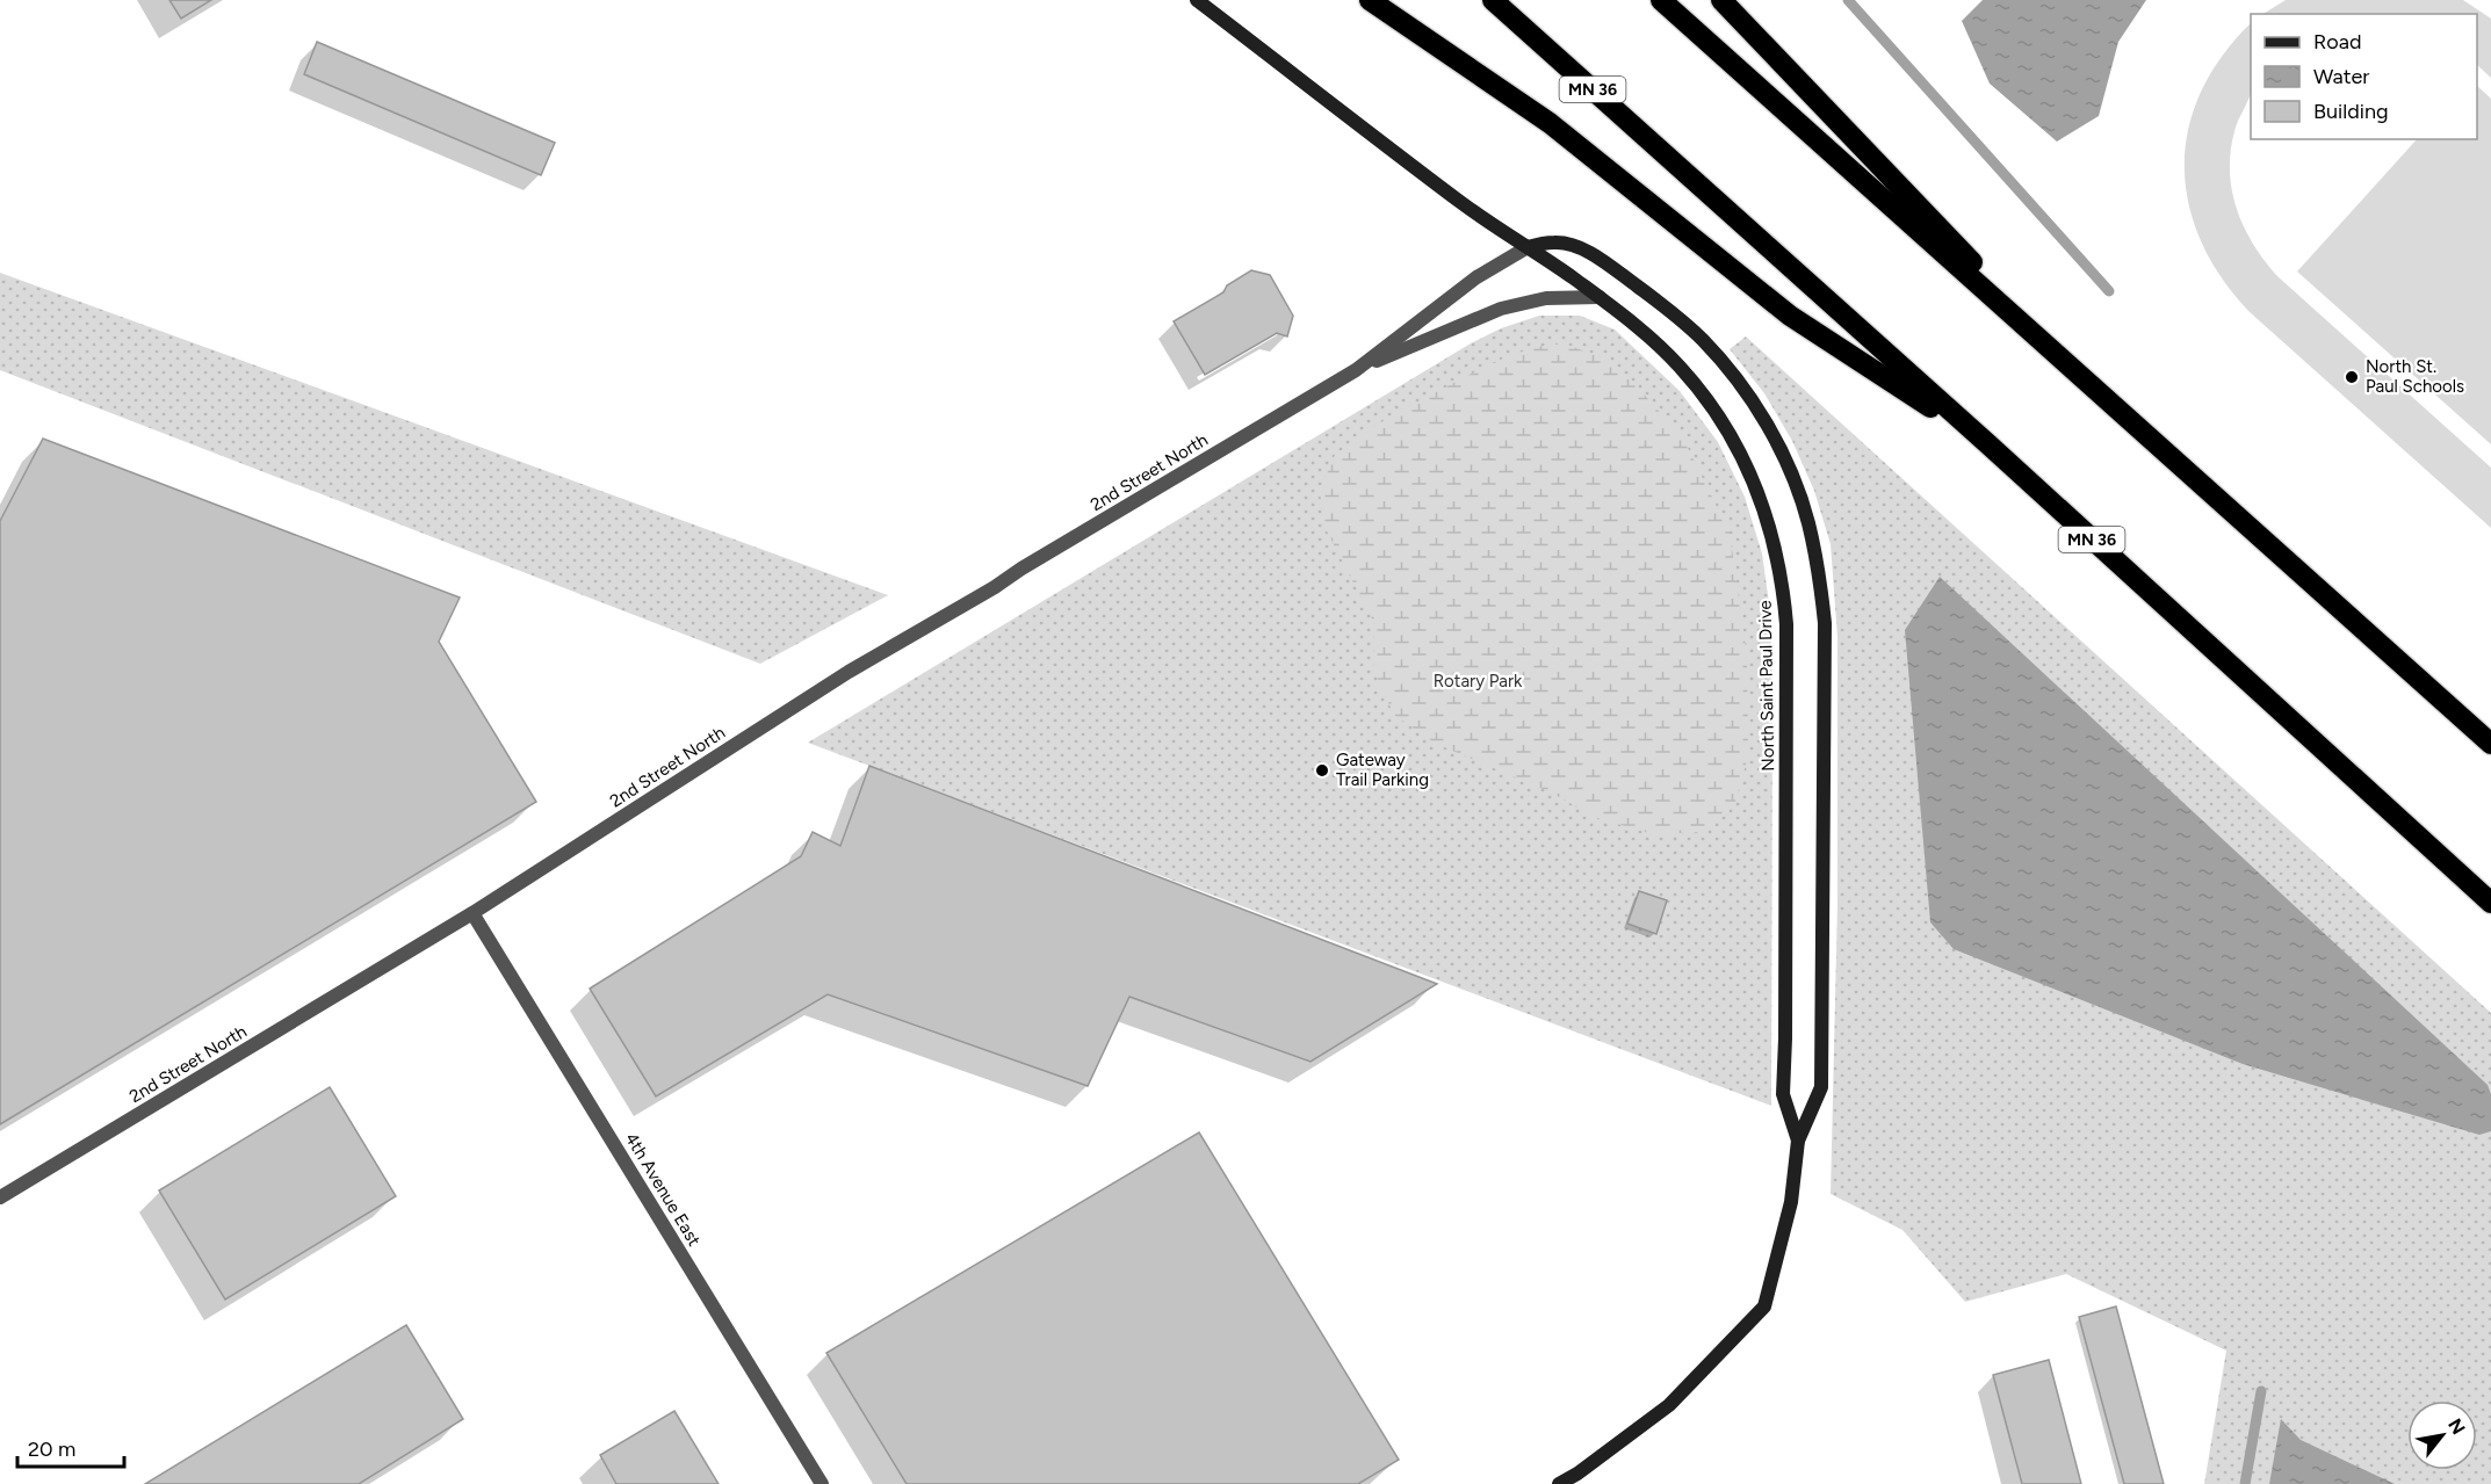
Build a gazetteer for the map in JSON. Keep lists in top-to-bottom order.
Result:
{
  "streets": {
    "highway": ["MN 36"],
    "street": ["2nd Street North", "North Saint Paul Drive", "4th Avenue East"]
  },
  "crossings": [
    ["2nd Street North", "North Saint Paul Drive"],
    ["2nd Street North", "4th Avenue East"]
  ],
  "parks": ["Rotary Park"],
  "places": ["North St. Paul Schools", "Gateway Trail Parking"],
  "legend": ["Road", "Water", "Building"],
  "scale_bar": "20 m",
  "north": "top right"
}
